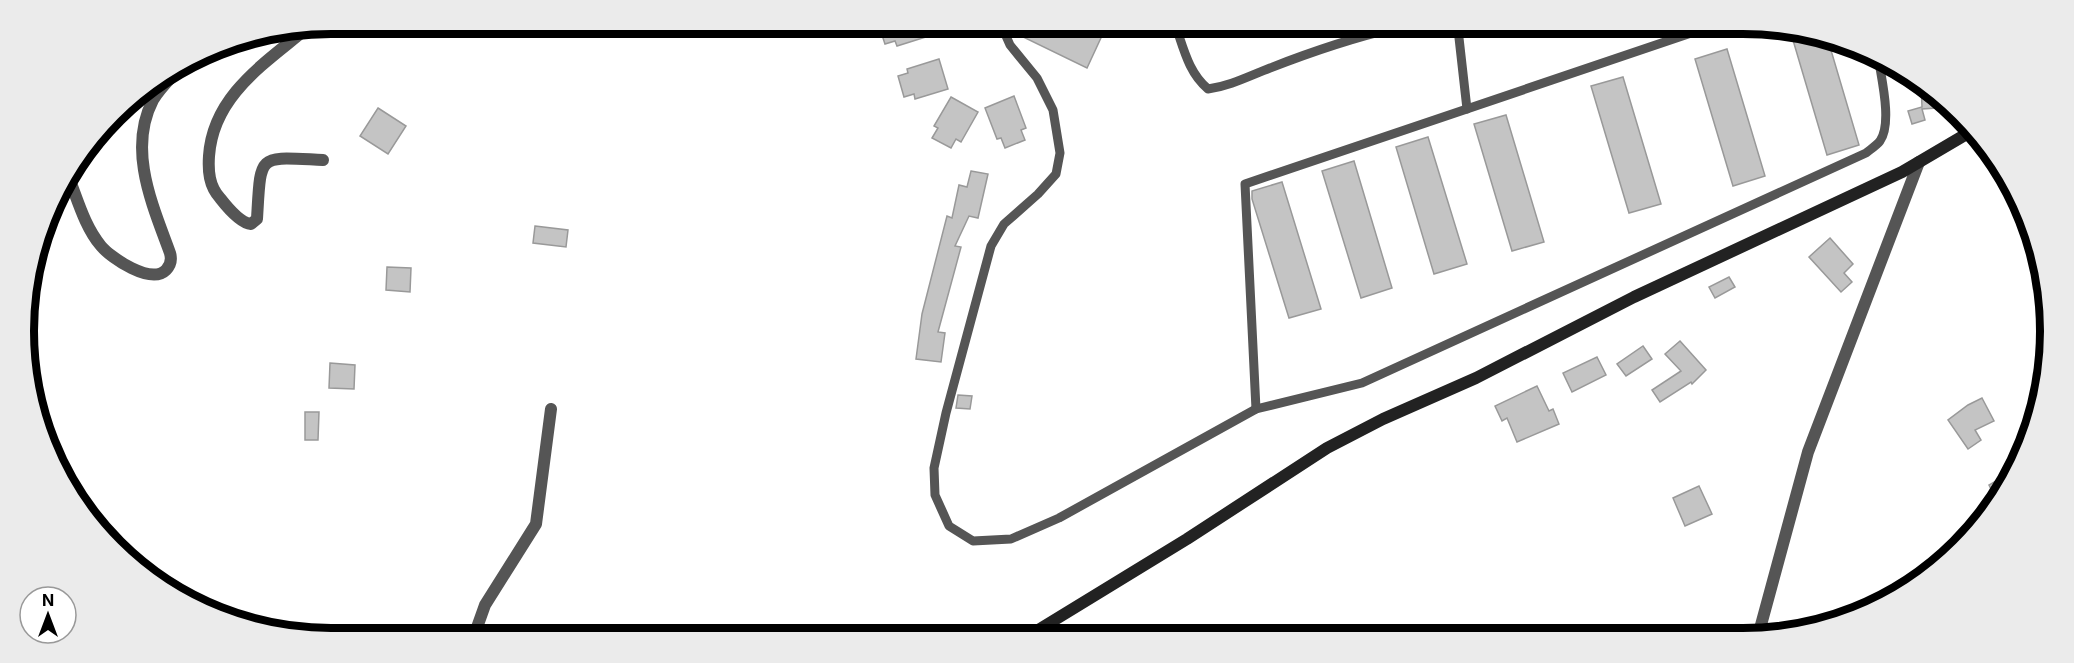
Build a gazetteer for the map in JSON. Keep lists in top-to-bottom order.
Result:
{
  "north": "top"
}
